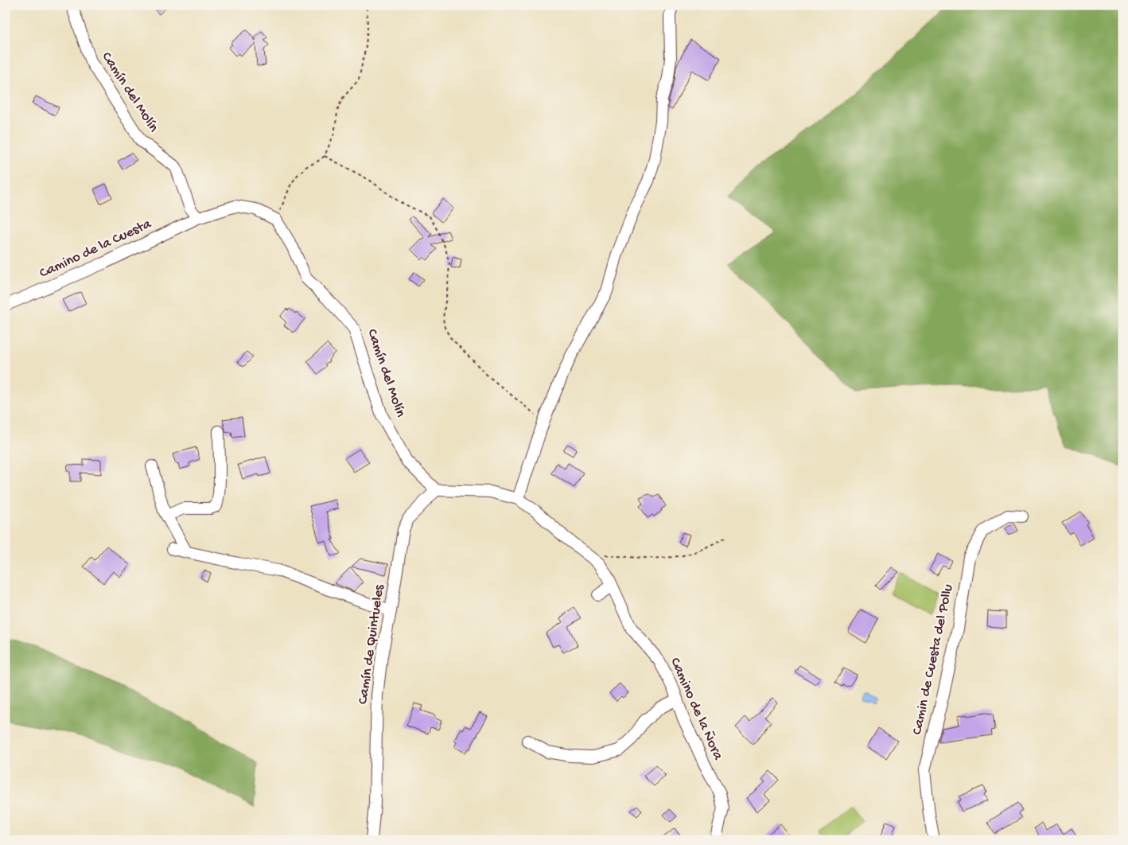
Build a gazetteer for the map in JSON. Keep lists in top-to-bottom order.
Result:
{
  "streets": {
    "street": [
      "Camín del Molín",
      "Camino de la Cuesta",
      "Camín de Quintueles",
      "Camin de Cuesta del Pollu",
      "Camino de la Ñora"
    ]
  },
  "crossings": [
    ["Camín del Molín", "Camino de la Cuesta"],
    ["Camín del Molín", "Camín de Quintueles"]
  ]
}
